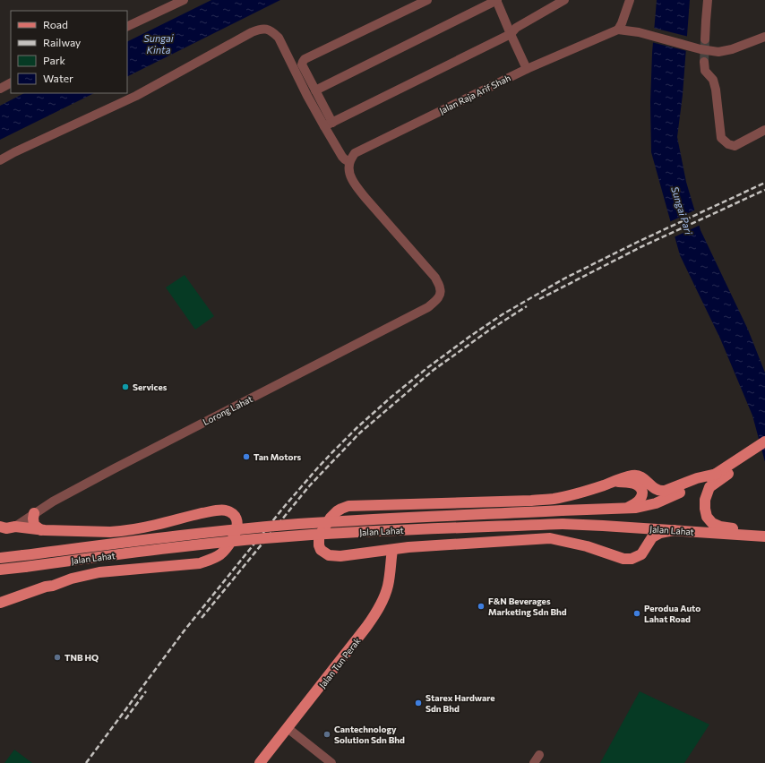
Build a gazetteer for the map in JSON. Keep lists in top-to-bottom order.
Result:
{
  "streets": {
    "main road": ["Jalan Lahat", "Jalan Tun Perak"],
    "street": ["Jalan Raja Arif Shah", "Lorong Lahat"]
  },
  "crossings": [
    ["Jalan Raja Arif Shah", "Lorong Lahat"]
  ],
  "water": ["Sungai Kinta", "Sungai Pari"],
  "places": [
    "Services",
    "Tan Motors",
    "F&N Beverages Marketing Sdn Bhd",
    "Perodua Auto Lahat Road",
    "TNB HQ",
    "Starex Hardware Sdn Bhd",
    "Cantechnology Solution Sdn Bhd"
  ],
  "legend": [
    "Road",
    "Railway",
    "Park",
    "Water"
  ]
}
